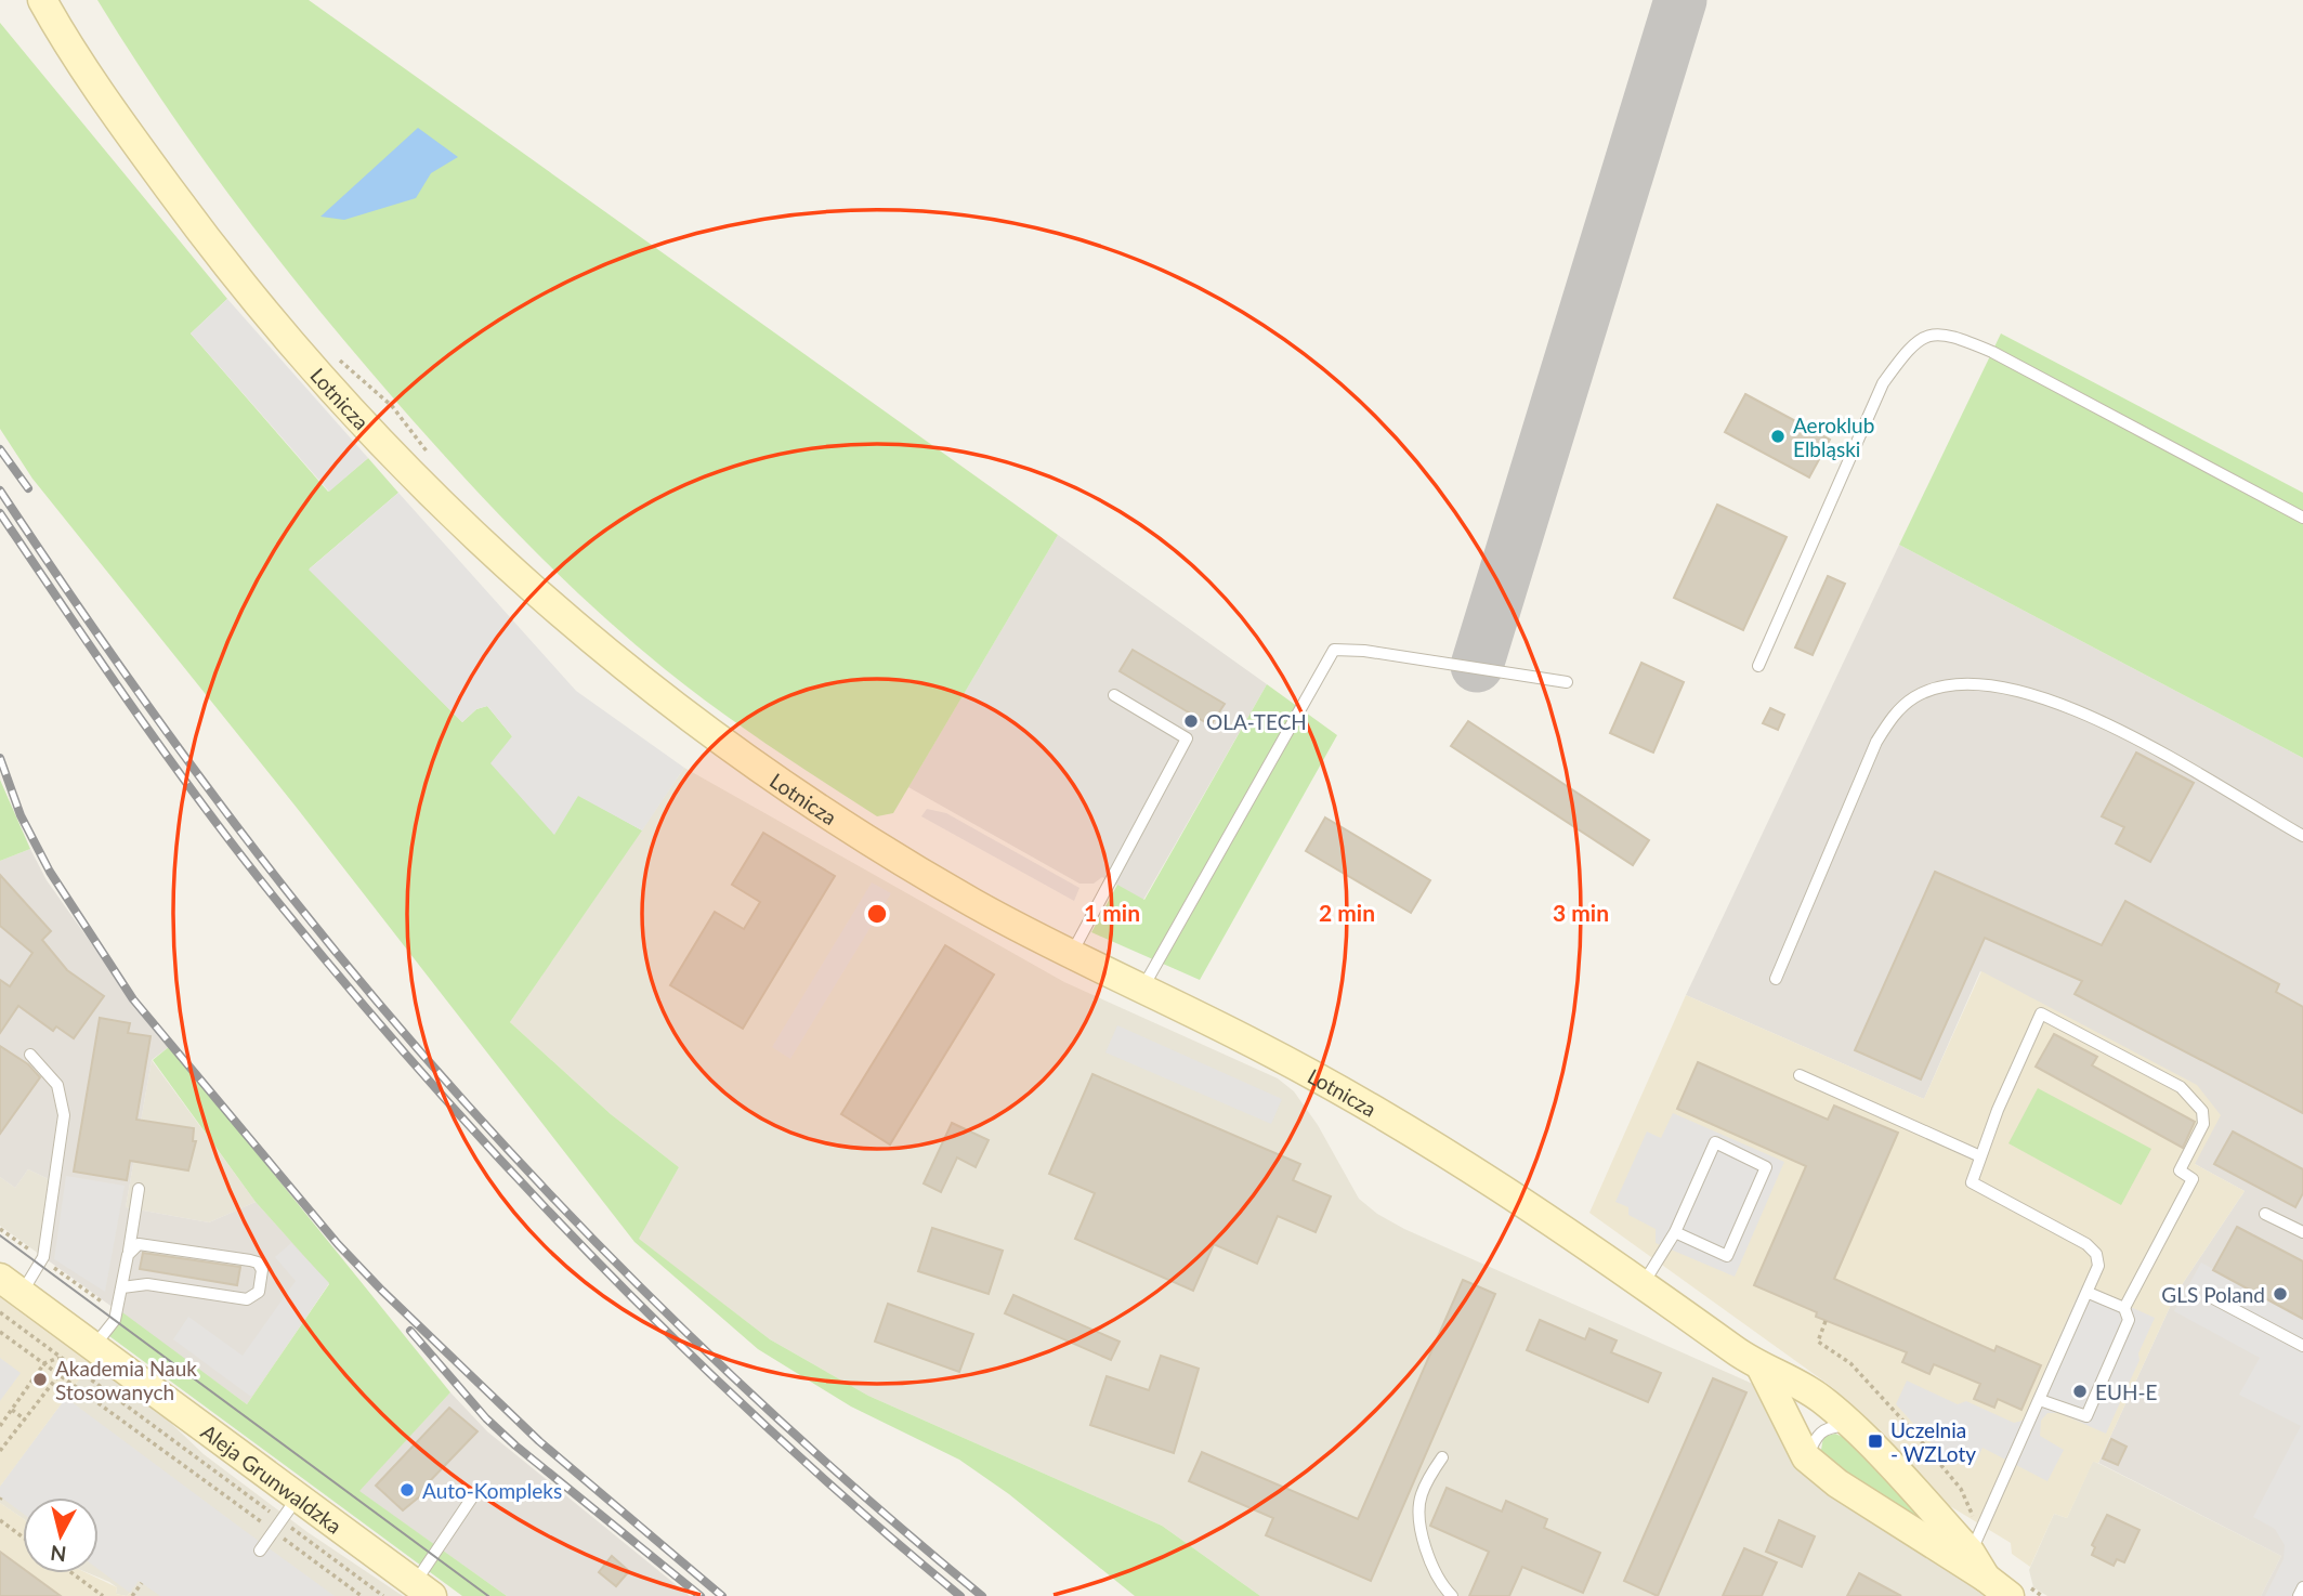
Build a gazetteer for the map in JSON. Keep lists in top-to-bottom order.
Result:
{
  "streets": {
    "street": ["Lotnicza", "Aleja Grunwaldzka"]
  },
  "places": {
    "other": [
      "Aeroklub Elbląski",
      "OLA-TECH",
      "GLS Poland",
      "Akademia Nauk Stosowanych",
      "EUH-E",
      "Auto-Kompleks"
    ],
    "transit": ["Uczelnia - WZLoty"]
  },
  "north": "bottom",
  "rings": ["1 min", "2 min", "3 min"]
}
